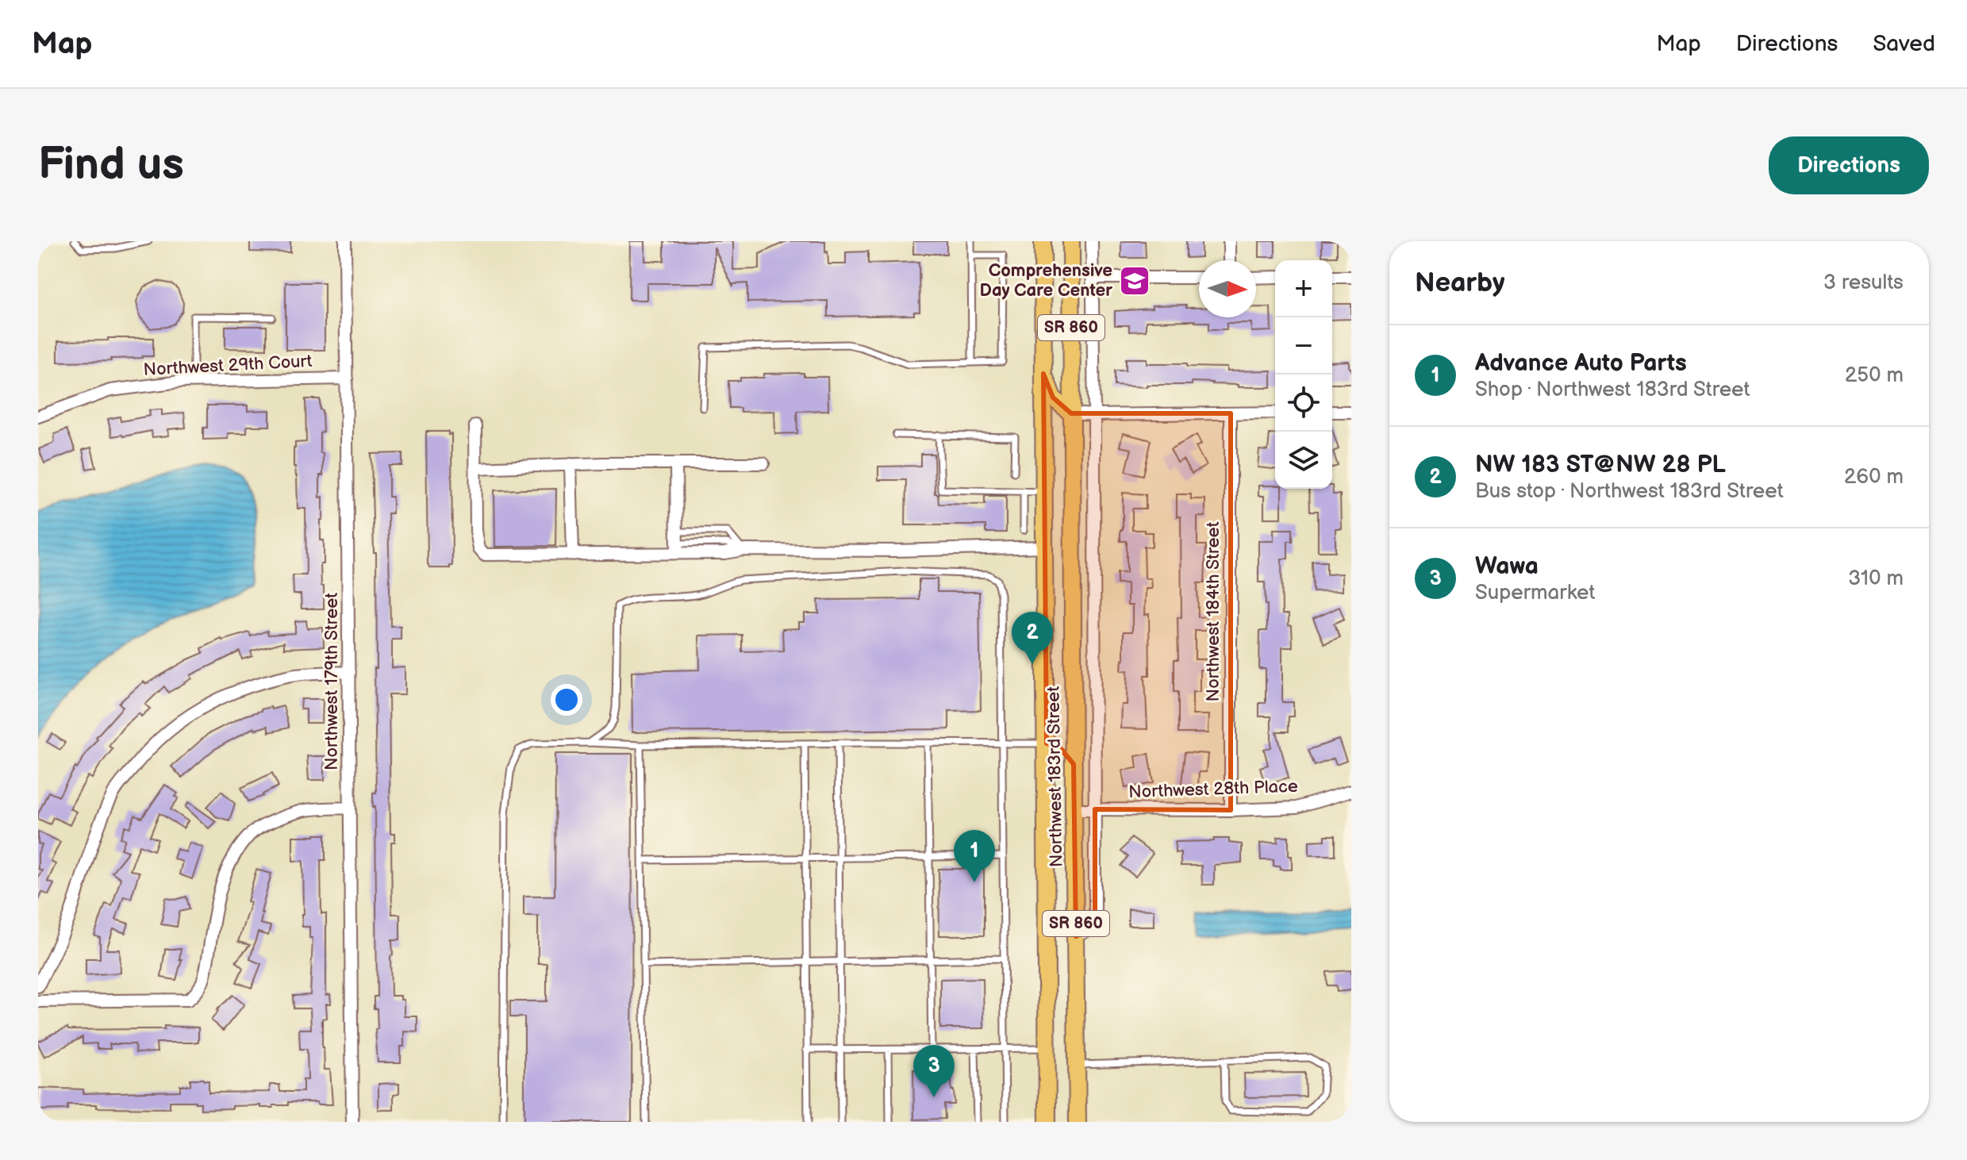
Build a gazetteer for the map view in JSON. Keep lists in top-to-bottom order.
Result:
{
  "streets": {
    "main road": ["SR 860", "Northwest 183rd Street"],
    "street": [
      "Northwest 29th Court",
      "Northwest 184th Street",
      "Northwest 179th Street",
      "Northwest 28th Place"
    ]
  },
  "crossings": [
    ["Northwest 29th Court", "Northwest 179th Street"],
    ["Northwest 184th Street", "Northwest 28th Place"],
    ["Northwest 183rd Street", "Northwest 28th Place"]
  ],
  "places": {
    "school or university": ["Comprehensive Day Care Center"]
  },
  "north": "right",
  "page": {
    "header": "Map",
    "nav": ["Map", "Directions", "Saved"],
    "buttons": "Directions",
    "title": "Find us",
    "heading": ["Nearby", "3 results"],
    "map_buttons": ["+", "−"],
    "list": [
      {
        "mark": "1",
        "name": "Advance Auto Parts",
        "note": "Shop · Northwest 183rd Street",
        "value": "250 m"
      },
      {
        "mark": "2",
        "name": "NW 183 ST@NW 28 PL",
        "note": "Bus stop · Northwest 183rd Street",
        "value": "260 m"
      },
      {
        "mark": "3",
        "name": "Wawa",
        "note": "Supermarket",
        "value": "310 m"
      }
    ],
    "pins": ["2", "1", "3"]
  }
}
